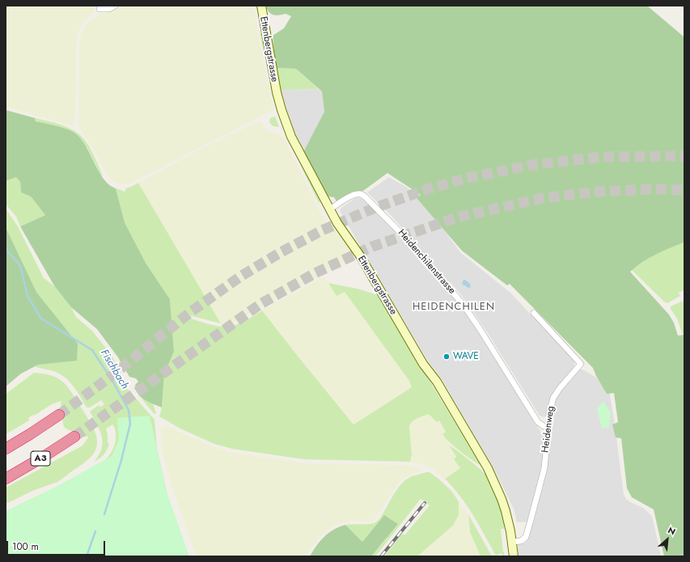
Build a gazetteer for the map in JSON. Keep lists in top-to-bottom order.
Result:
{
  "streets": {
    "highway": ["A3"],
    "street": ["Ettenbergstrasse", "Heidenchilenstrasse", "Heidenweg"]
  },
  "crossings": [
    ["Ettenbergstrasse", "Heidenchilenstrasse"],
    ["Ettenbergstrasse", "Heidenweg"],
    ["Heidenchilenstrasse", "Heidenweg"]
  ],
  "districts": ["HEIDENCHILEN"],
  "water": ["Fischbach"],
  "places": ["WAVE"],
  "scale_bar": "100 m",
  "north": "top right"
}
